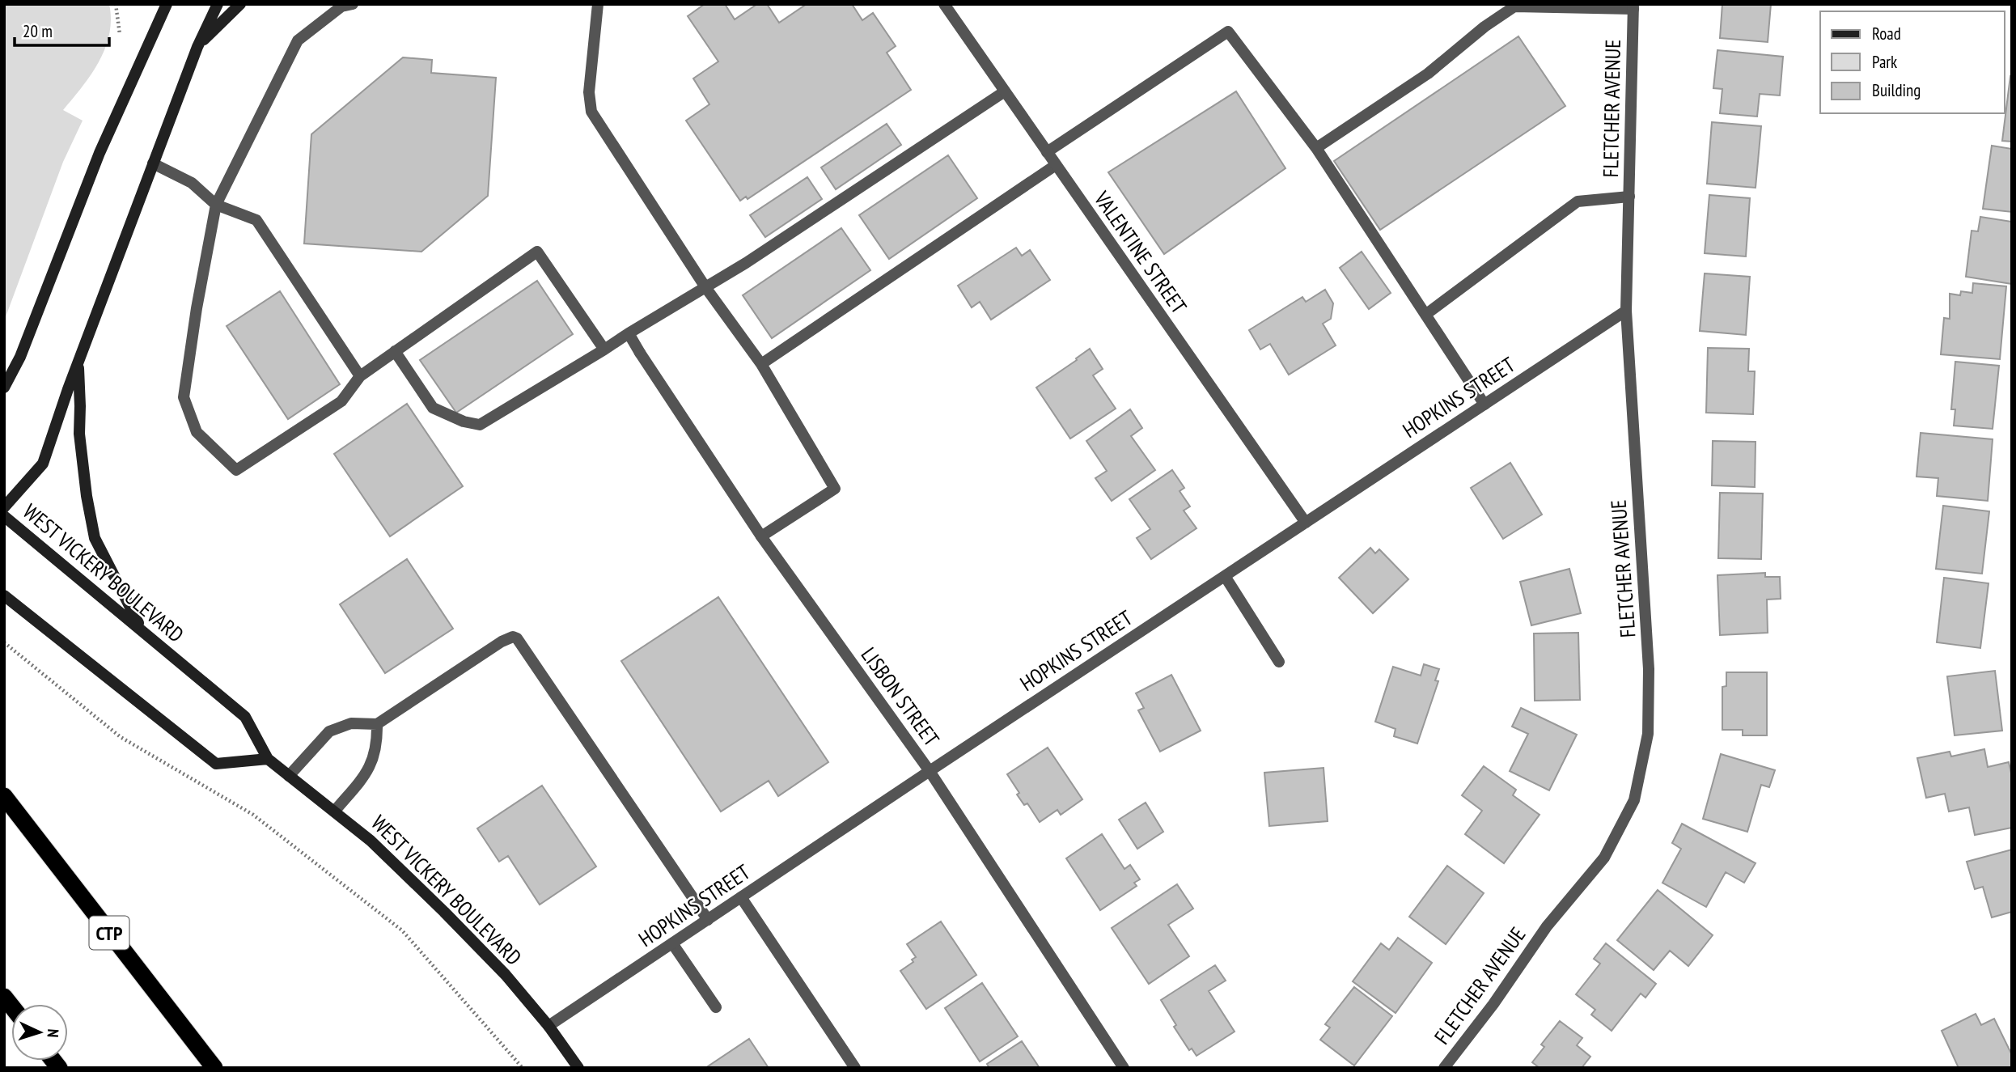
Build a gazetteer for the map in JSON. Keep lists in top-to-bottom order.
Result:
{
  "streets": {
    "highway": ["CTP"],
    "main road": ["WEST VICKERY BOULEVARD"],
    "street": [
      "FLETCHER AVENUE",
      "VALENTINE STREET",
      "HOPKINS STREET",
      "LISBON STREET"
    ]
  },
  "crossings": [
    ["FLETCHER AVENUE", "HOPKINS STREET"],
    ["VALENTINE STREET", "HOPKINS STREET"],
    ["HOPKINS STREET", "WEST VICKERY BOULEVARD"],
    ["HOPKINS STREET", "LISBON STREET"]
  ],
  "legend": ["Road", "Park", "Building"],
  "scale_bar": "20 m",
  "north": "right"
}
